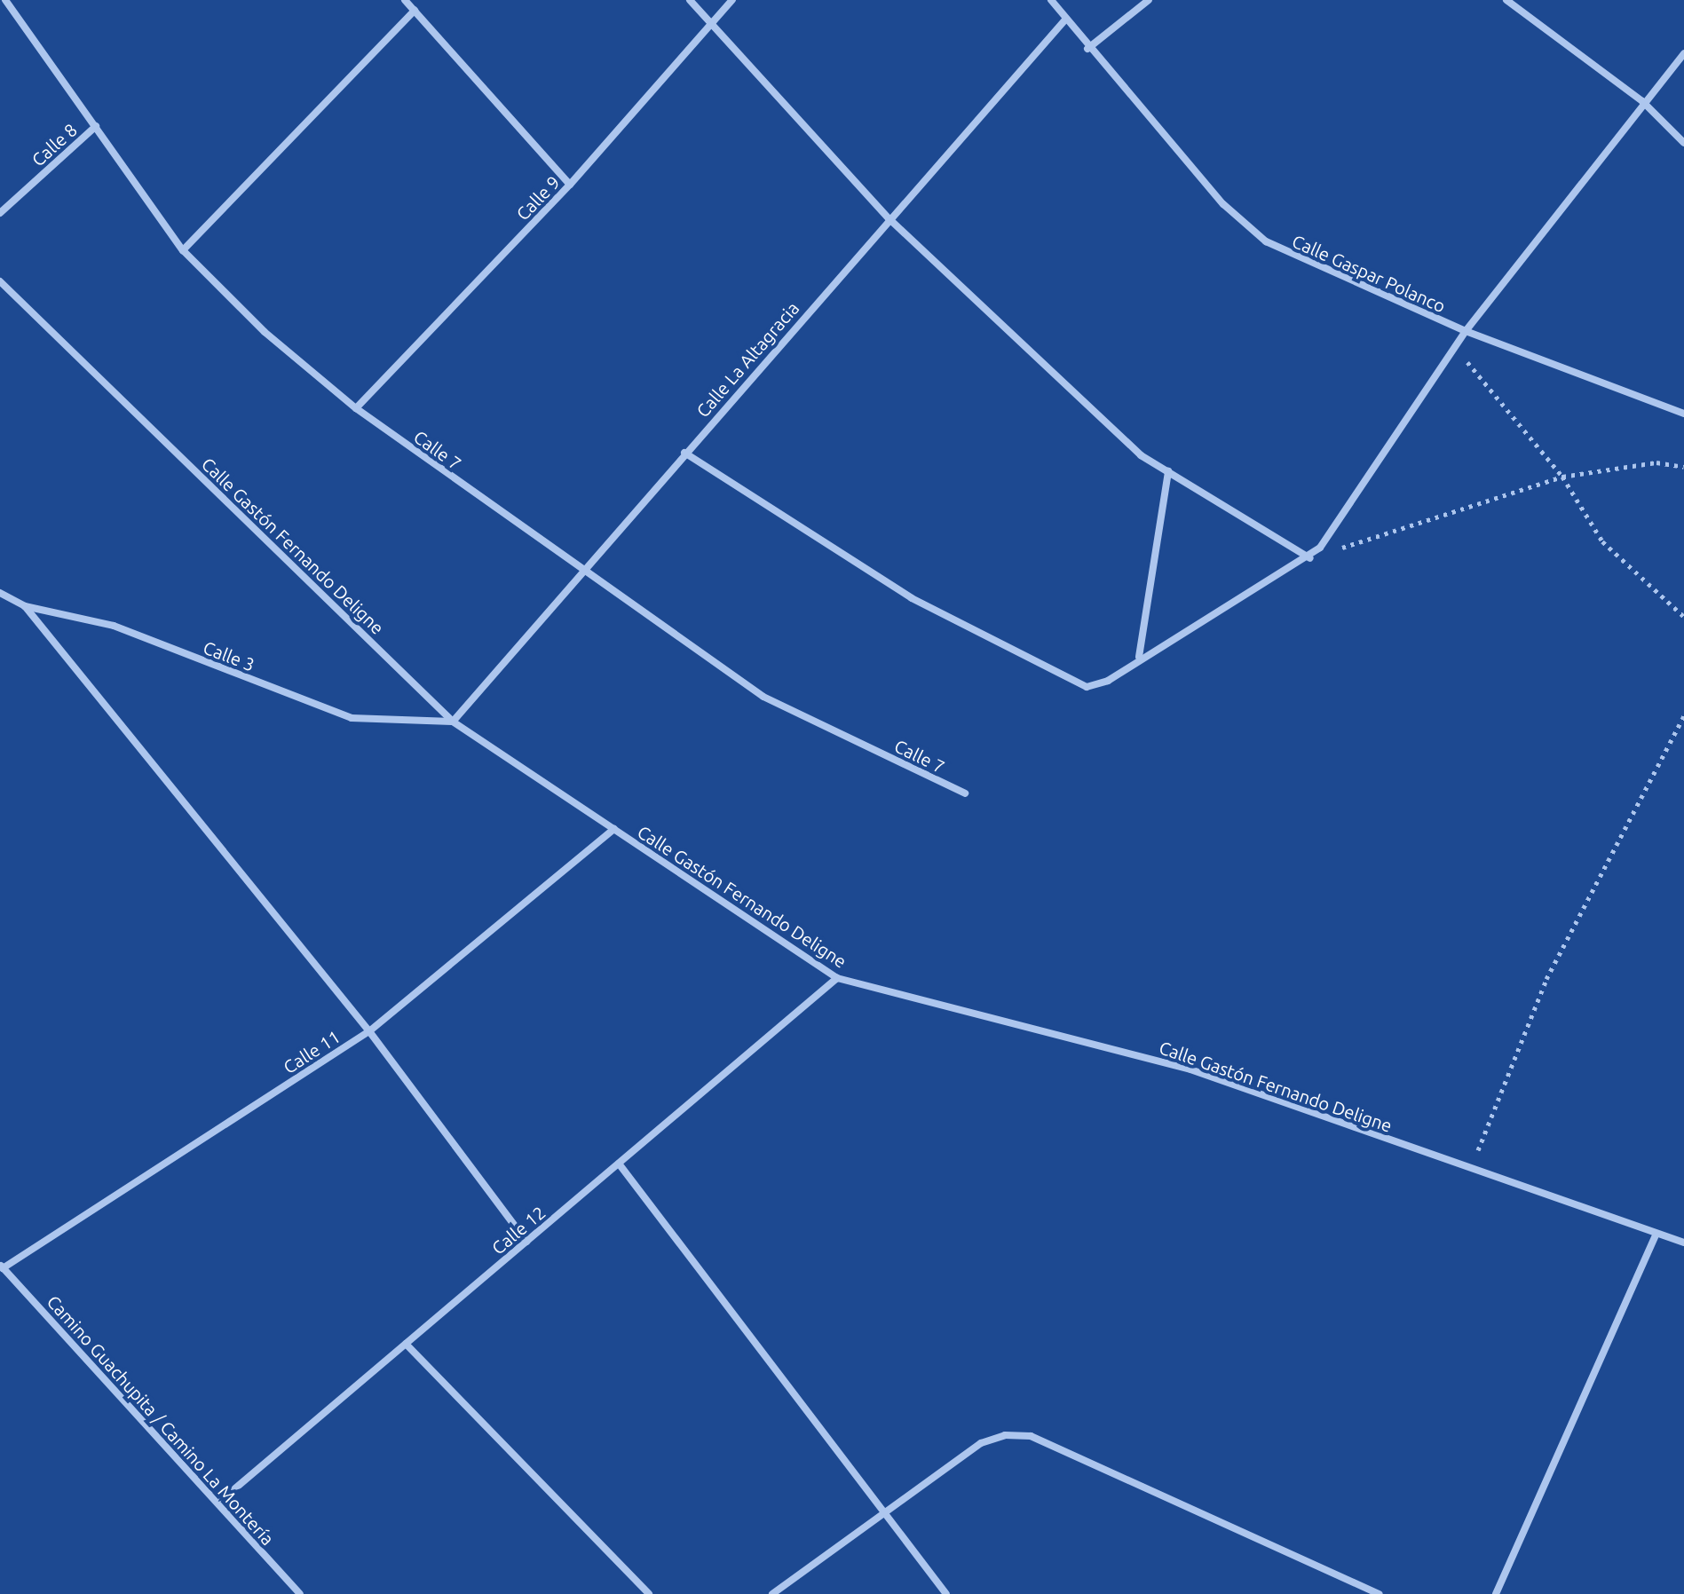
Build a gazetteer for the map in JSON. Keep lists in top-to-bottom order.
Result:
{
  "streets": {
    "street": [
      "Calle 8",
      "Calle 9",
      "Calle Gaspar Polanco",
      "Calle La Altagracia",
      "Calle 7",
      "Calle Gastón Fernando Deligne",
      "Calle 3",
      "Calle 11",
      "Calle 12",
      "Camino Guachupita / Camino La Montería"
    ]
  },
  "crossings": [
    ["Calle 8", "Calle 7"],
    ["Calle 9", "Calle 7"],
    ["Calle Gaspar Polanco", "Calle La Altagracia"],
    ["Calle La Altagracia", "Calle 7"],
    ["Calle La Altagracia", "Calle Gastón Fernando Deligne"],
    ["Calle La Altagracia", "Calle 3"],
    ["Calle Gastón Fernando Deligne", "Calle 3"],
    ["Calle Gastón Fernando Deligne", "Calle 11"],
    ["Calle Gastón Fernando Deligne", "Calle 12"],
    ["Calle 11", "Camino Guachupita / Camino La Montería"],
    ["Calle 12", "Camino Guachupita / Camino La Montería"]
  ]
}
